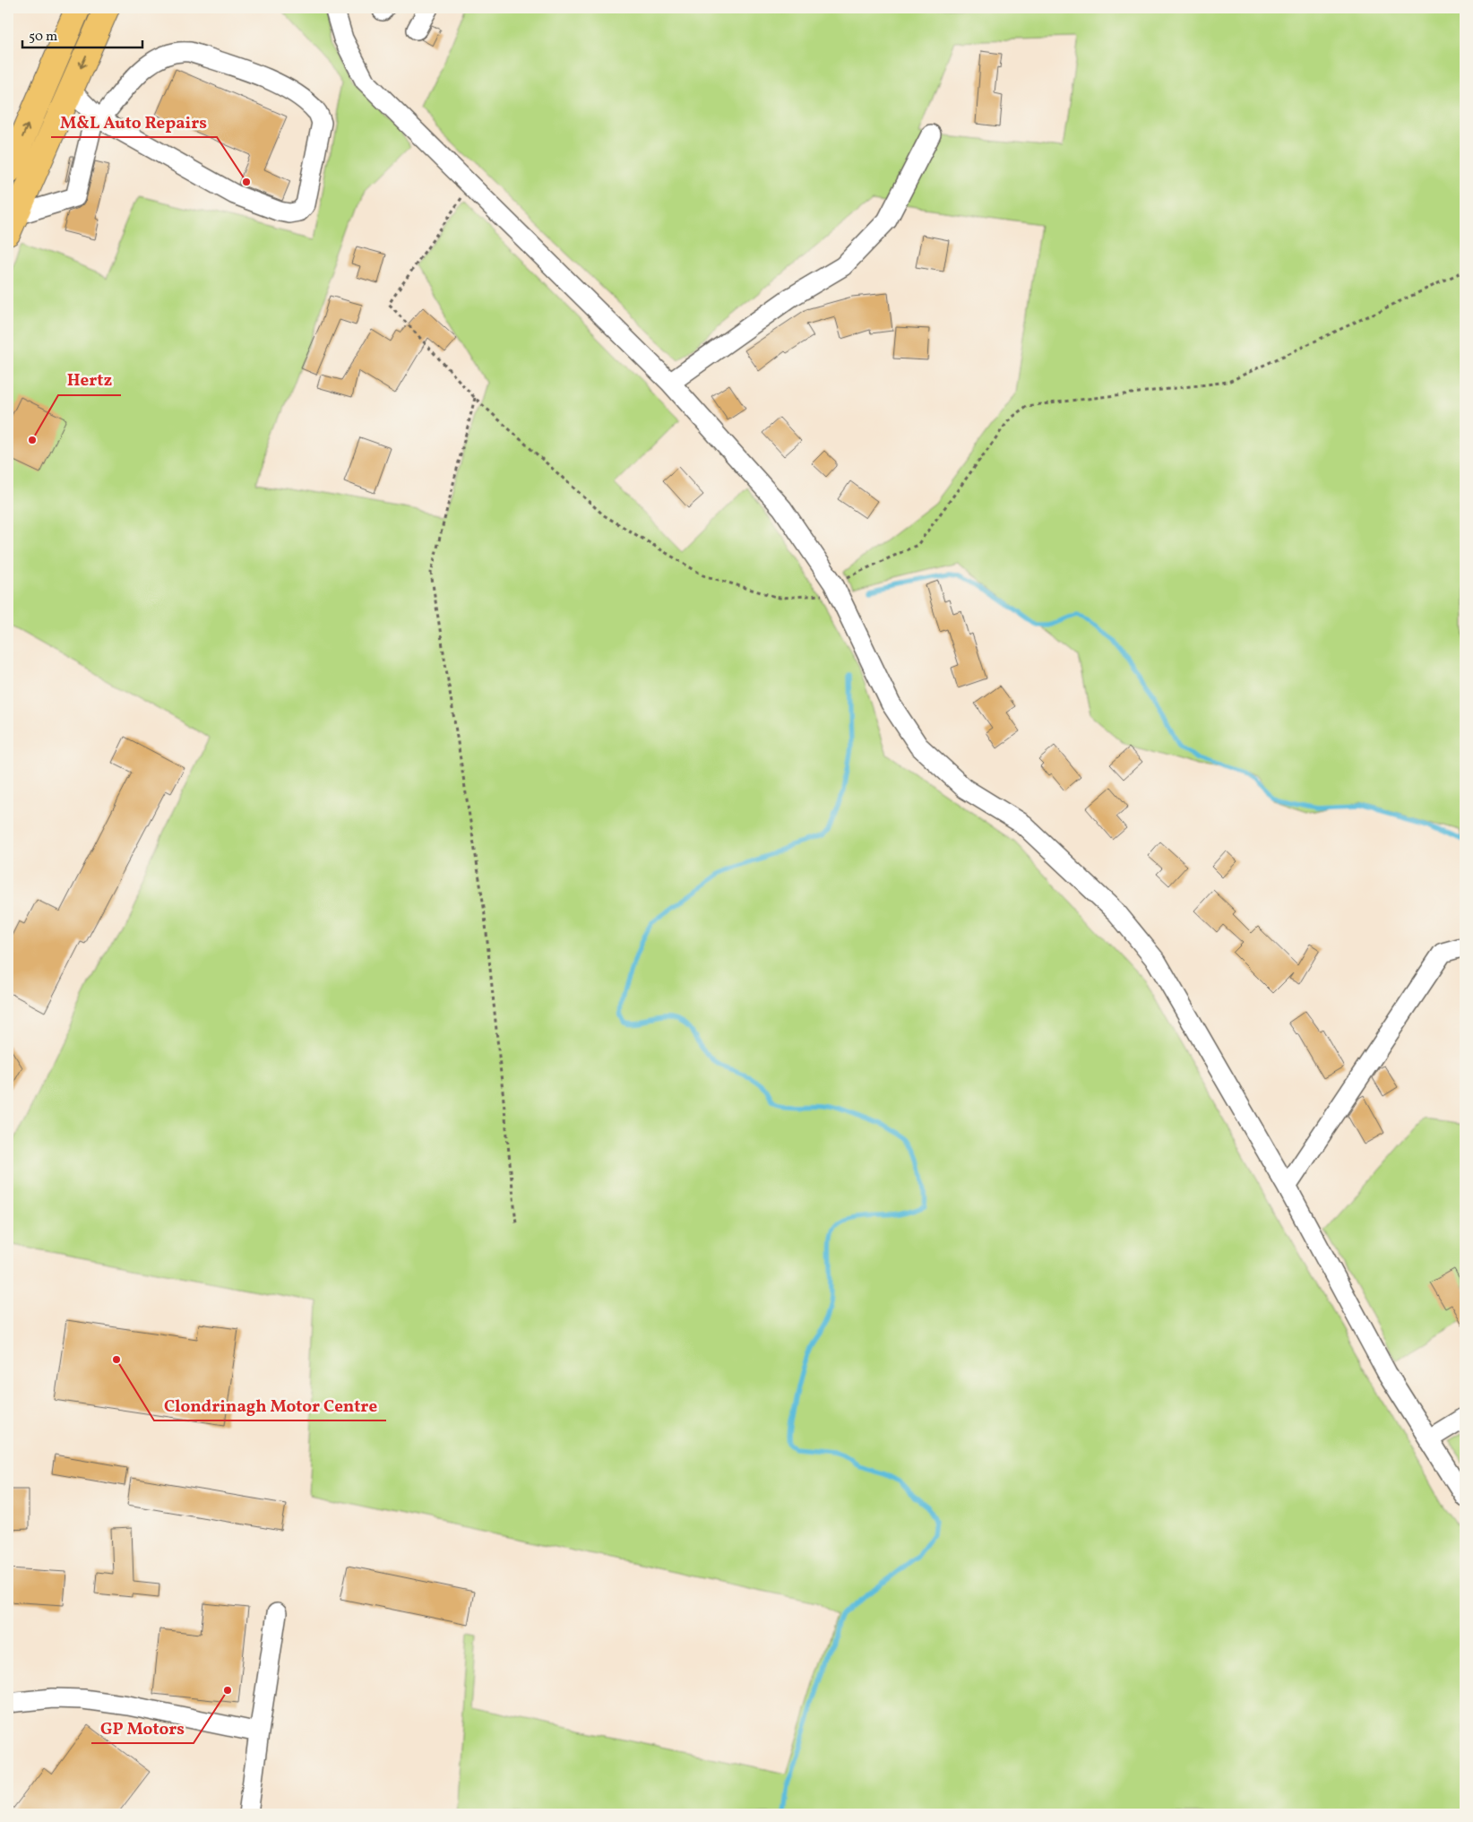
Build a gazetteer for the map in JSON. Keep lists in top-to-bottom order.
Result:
{
  "places": [
    "M&L Auto Repairs",
    "Hertz",
    "Clondrinagh Motor Centre",
    "GP Motors"
  ],
  "scale_bar": "50 m"
}
